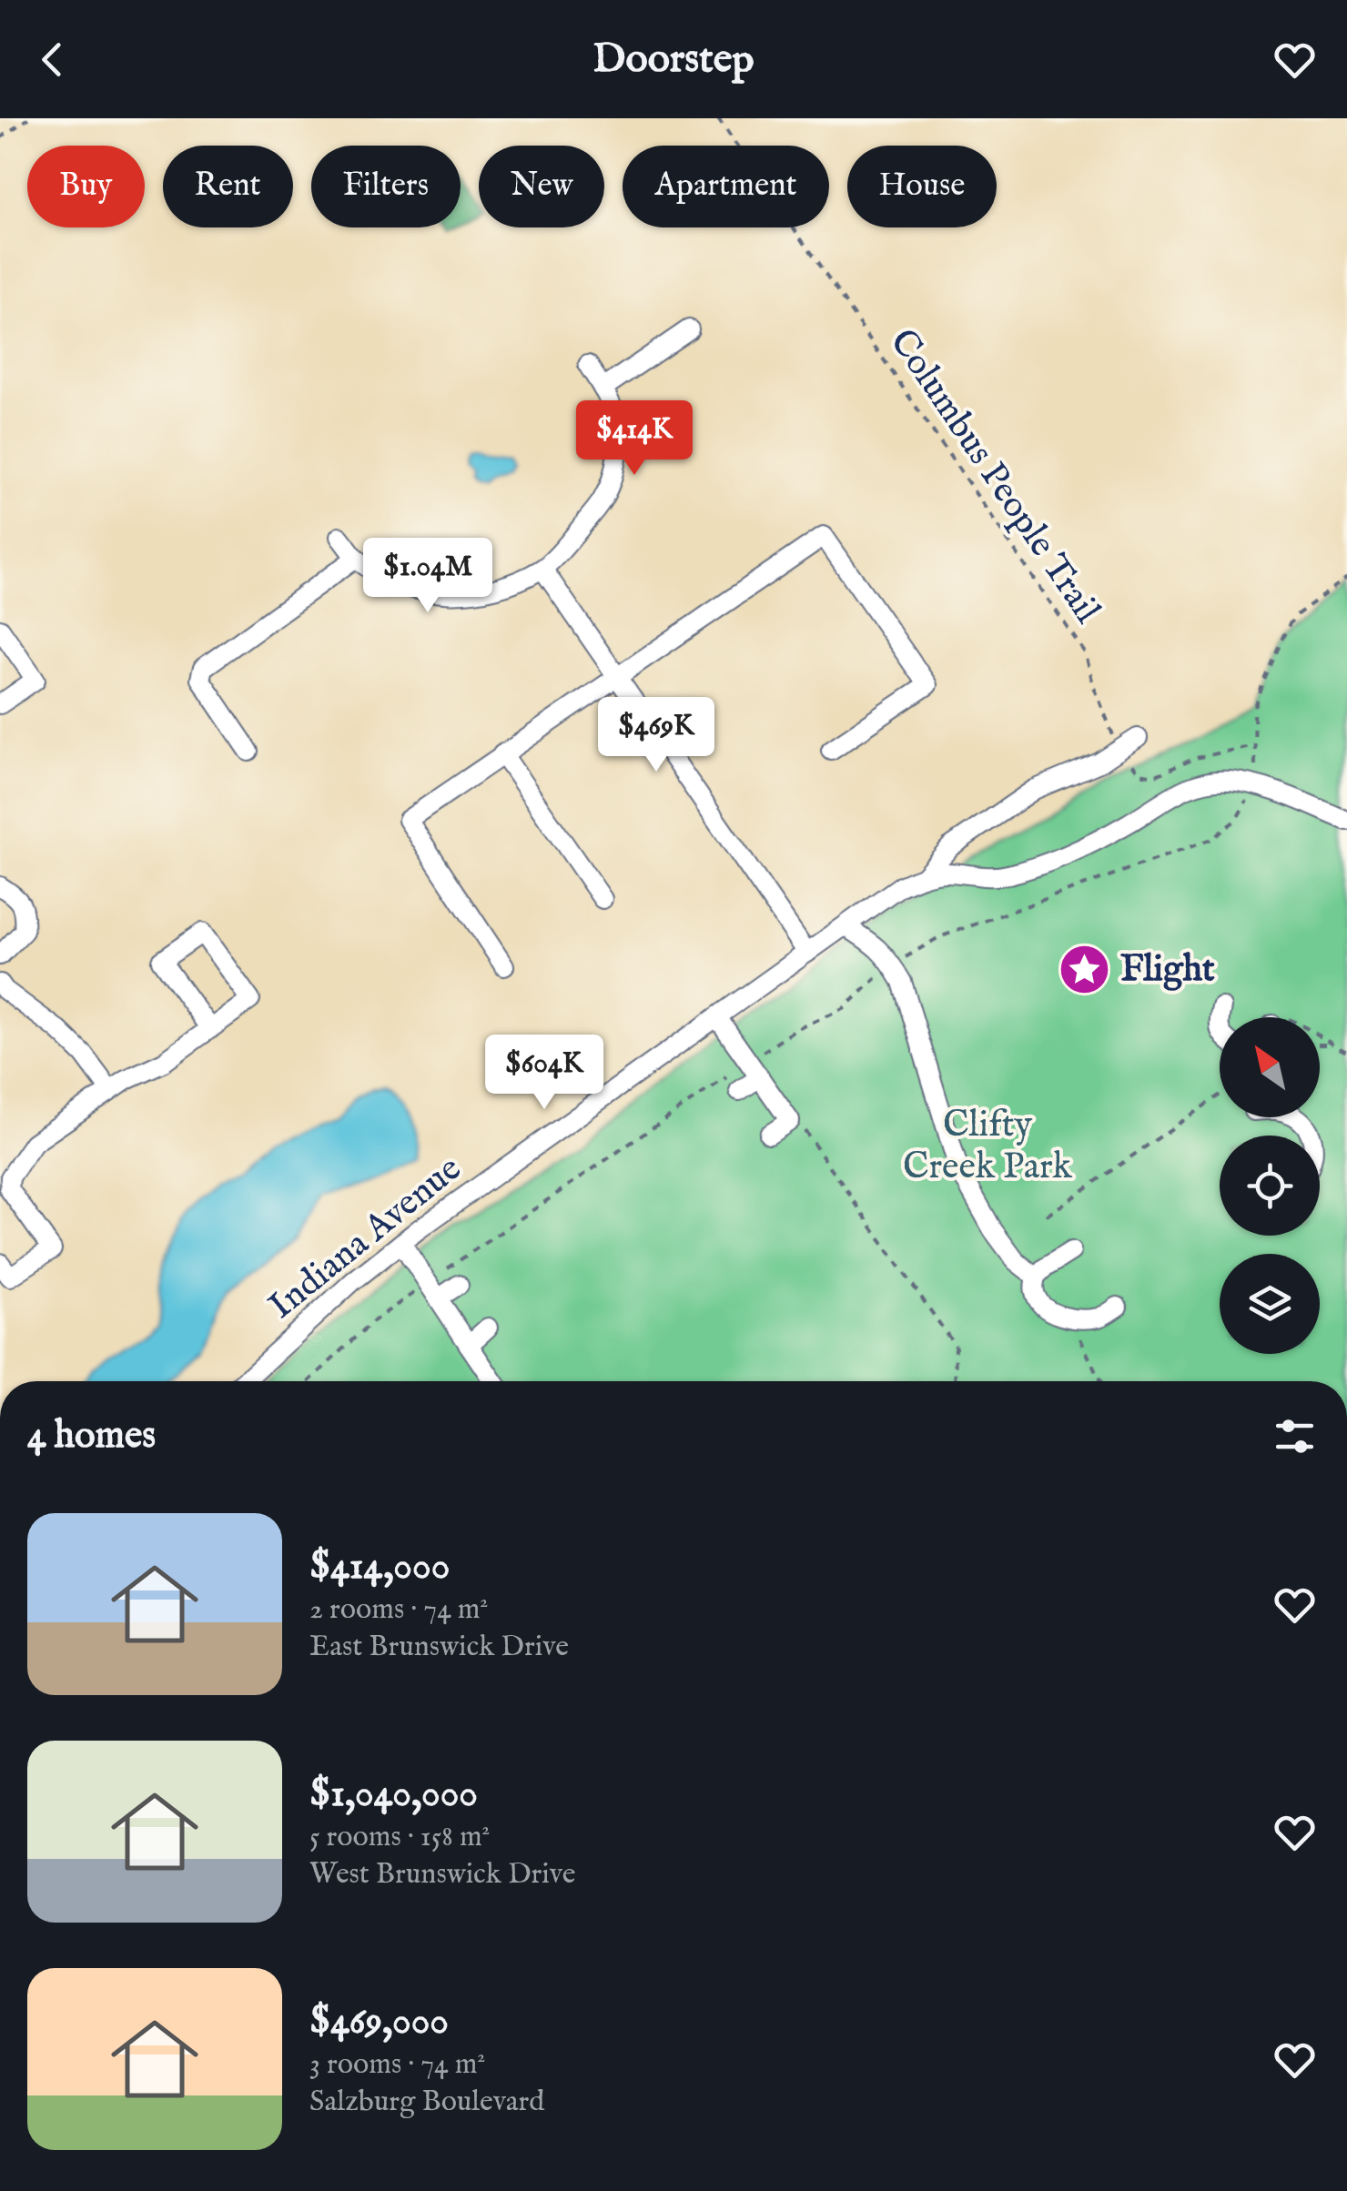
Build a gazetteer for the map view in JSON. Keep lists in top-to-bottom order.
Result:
{
  "streets": {
    "street": ["Indiana Avenue"],
    "path": ["Columbus People Trail"]
  },
  "parks": ["Clifty Creek Park"],
  "places": {
    "place": ["Flight"]
  },
  "north": "top left",
  "page": {
    "header": "Doorstep",
    "chip": [
      "Buy",
      "Rent",
      "Filters",
      "New",
      "Apartment",
      "House"
    ],
    "price": [
      "$414K",
      "$1.04M",
      "$469K",
      "$604K"
    ],
    "heading": "4 homes",
    "list": [
      {
        "name": "$414,000",
        "note": "2 rooms · 74 m² · East Brunswick Drive"
      },
      {
        "name": "$1,040,000",
        "note": "5 rooms · 158 m² · West Brunswick Drive"
      },
      {
        "name": "$469,000",
        "note": "3 rooms · 74 m² · Salzburg Boulevard"
      }
    ]
  }
}
